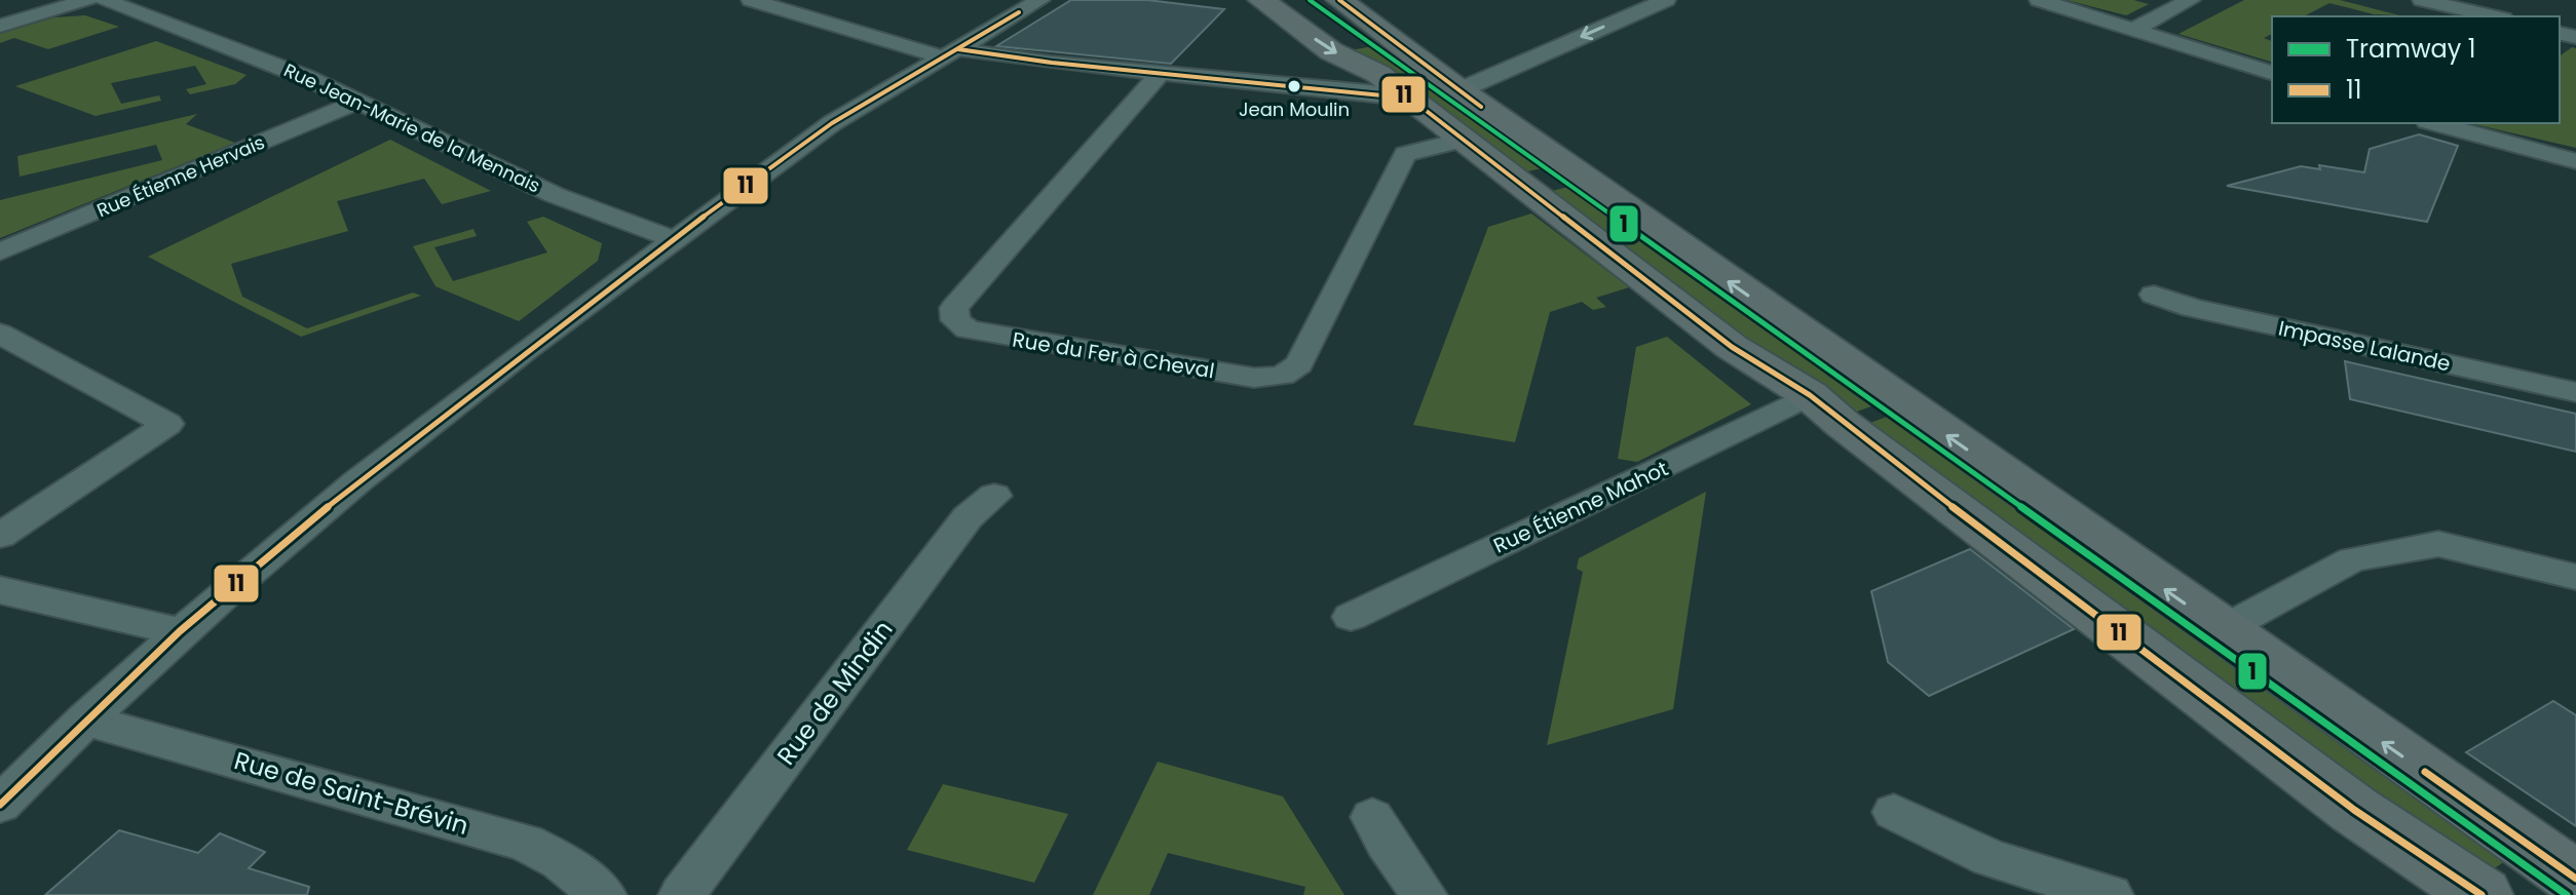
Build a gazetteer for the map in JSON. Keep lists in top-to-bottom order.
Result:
{
  "streets": {
    "street": [
      "Rue Jean-Marie de la Mennais",
      "Rue Étienne Hervais",
      "Impasse Lalande",
      "Rue du Fer à Cheval",
      "Rue Étienne Mahot",
      "Rue de Mindin",
      "Rue de Saint-Brévin"
    ]
  },
  "crossings": [
    ["Rue Jean-Marie de la Mennais", "Rue Étienne Hervais"]
  ],
  "places": ["Jean Moulin"],
  "lines": ["tram line 1", "transit line 11"],
  "legend": ["Tramway 1", "11"]
}
